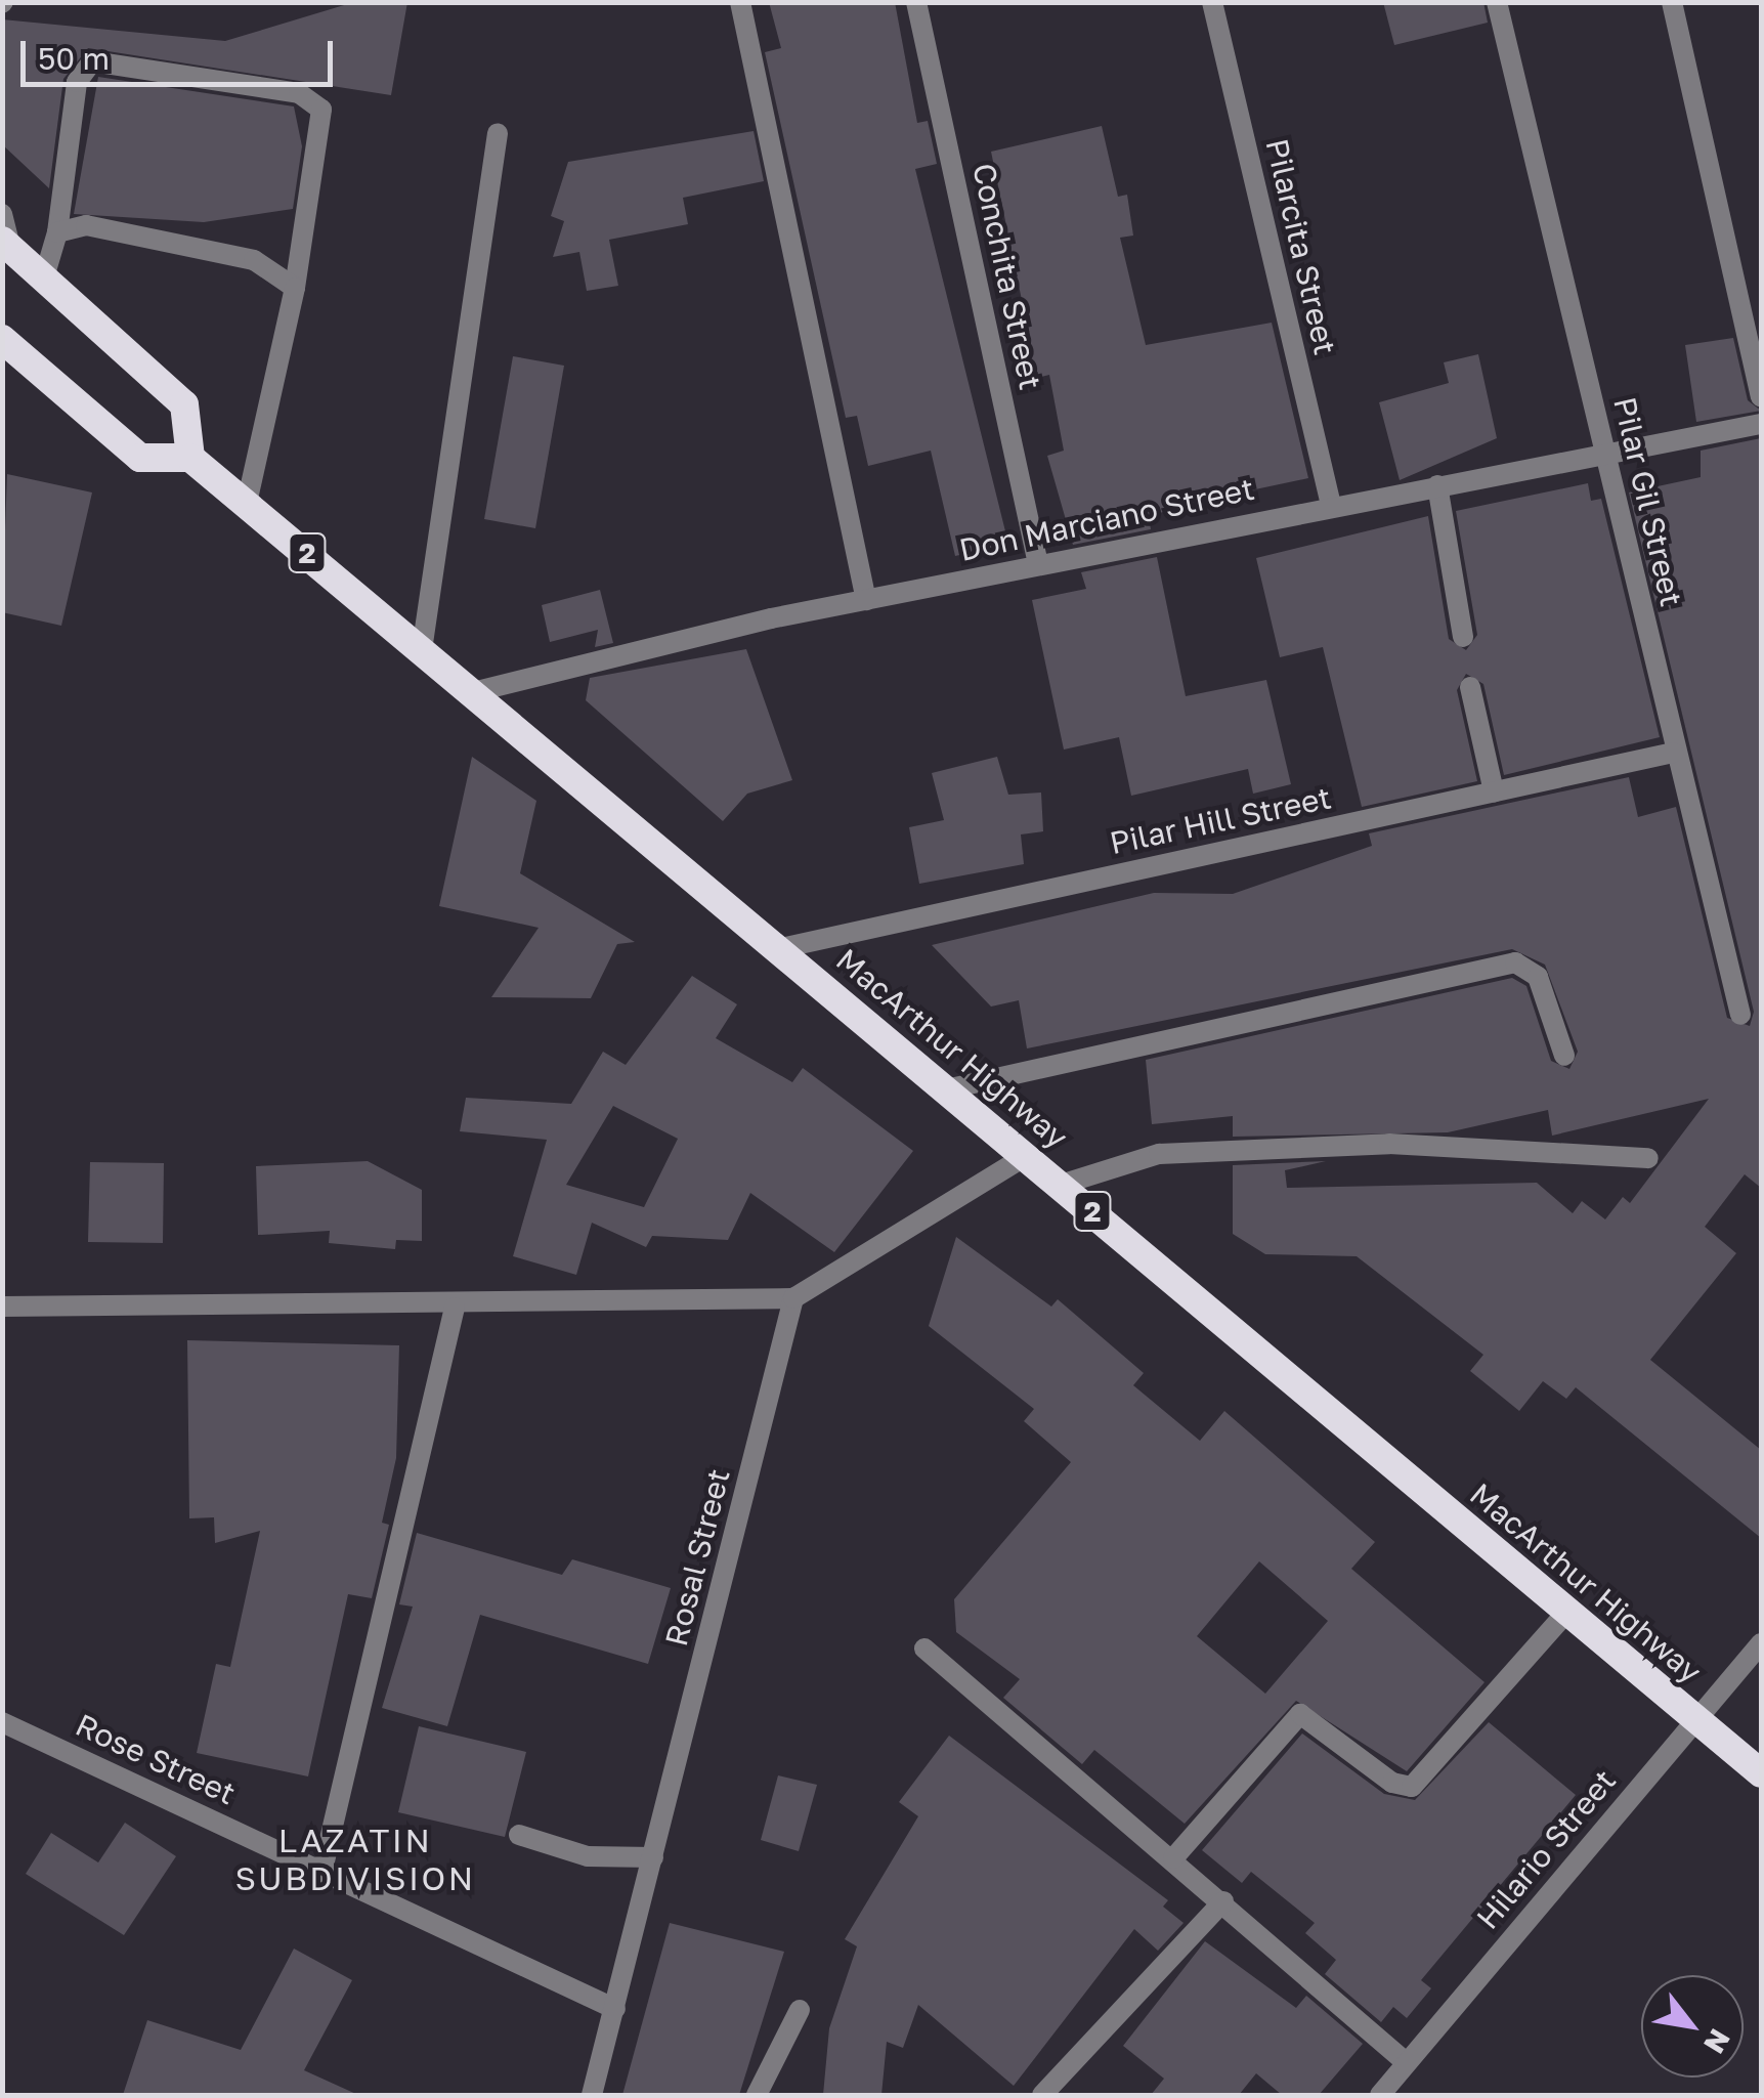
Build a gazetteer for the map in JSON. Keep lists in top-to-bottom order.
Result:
{
  "streets": {
    "highway": ["2", "MacArthur Highway"],
    "street": [
      "Pilarcita Street",
      "Conchita Street",
      "Pilar Gil Street",
      "Don Marciano Street",
      "Pilar Hill Street",
      "Rosal Street",
      "Rose Street",
      "Hilario Street"
    ]
  },
  "crossings": [
    ["Pilarcita Street", "Don Marciano Street"],
    ["Conchita Street", "Don Marciano Street"],
    ["Pilar Gil Street", "Don Marciano Street"],
    ["Pilar Gil Street", "Pilar Hill Street"],
    ["Don Marciano Street", "MacArthur Highway"],
    ["Pilar Hill Street", "MacArthur Highway"],
    ["MacArthur Highway", "Hilario Street"],
    ["Rosal Street", "Rose Street"]
  ],
  "districts": ["LAZATIN SUBDIVISION"],
  "scale_bar": "50 m",
  "north": "bottom right"
}
